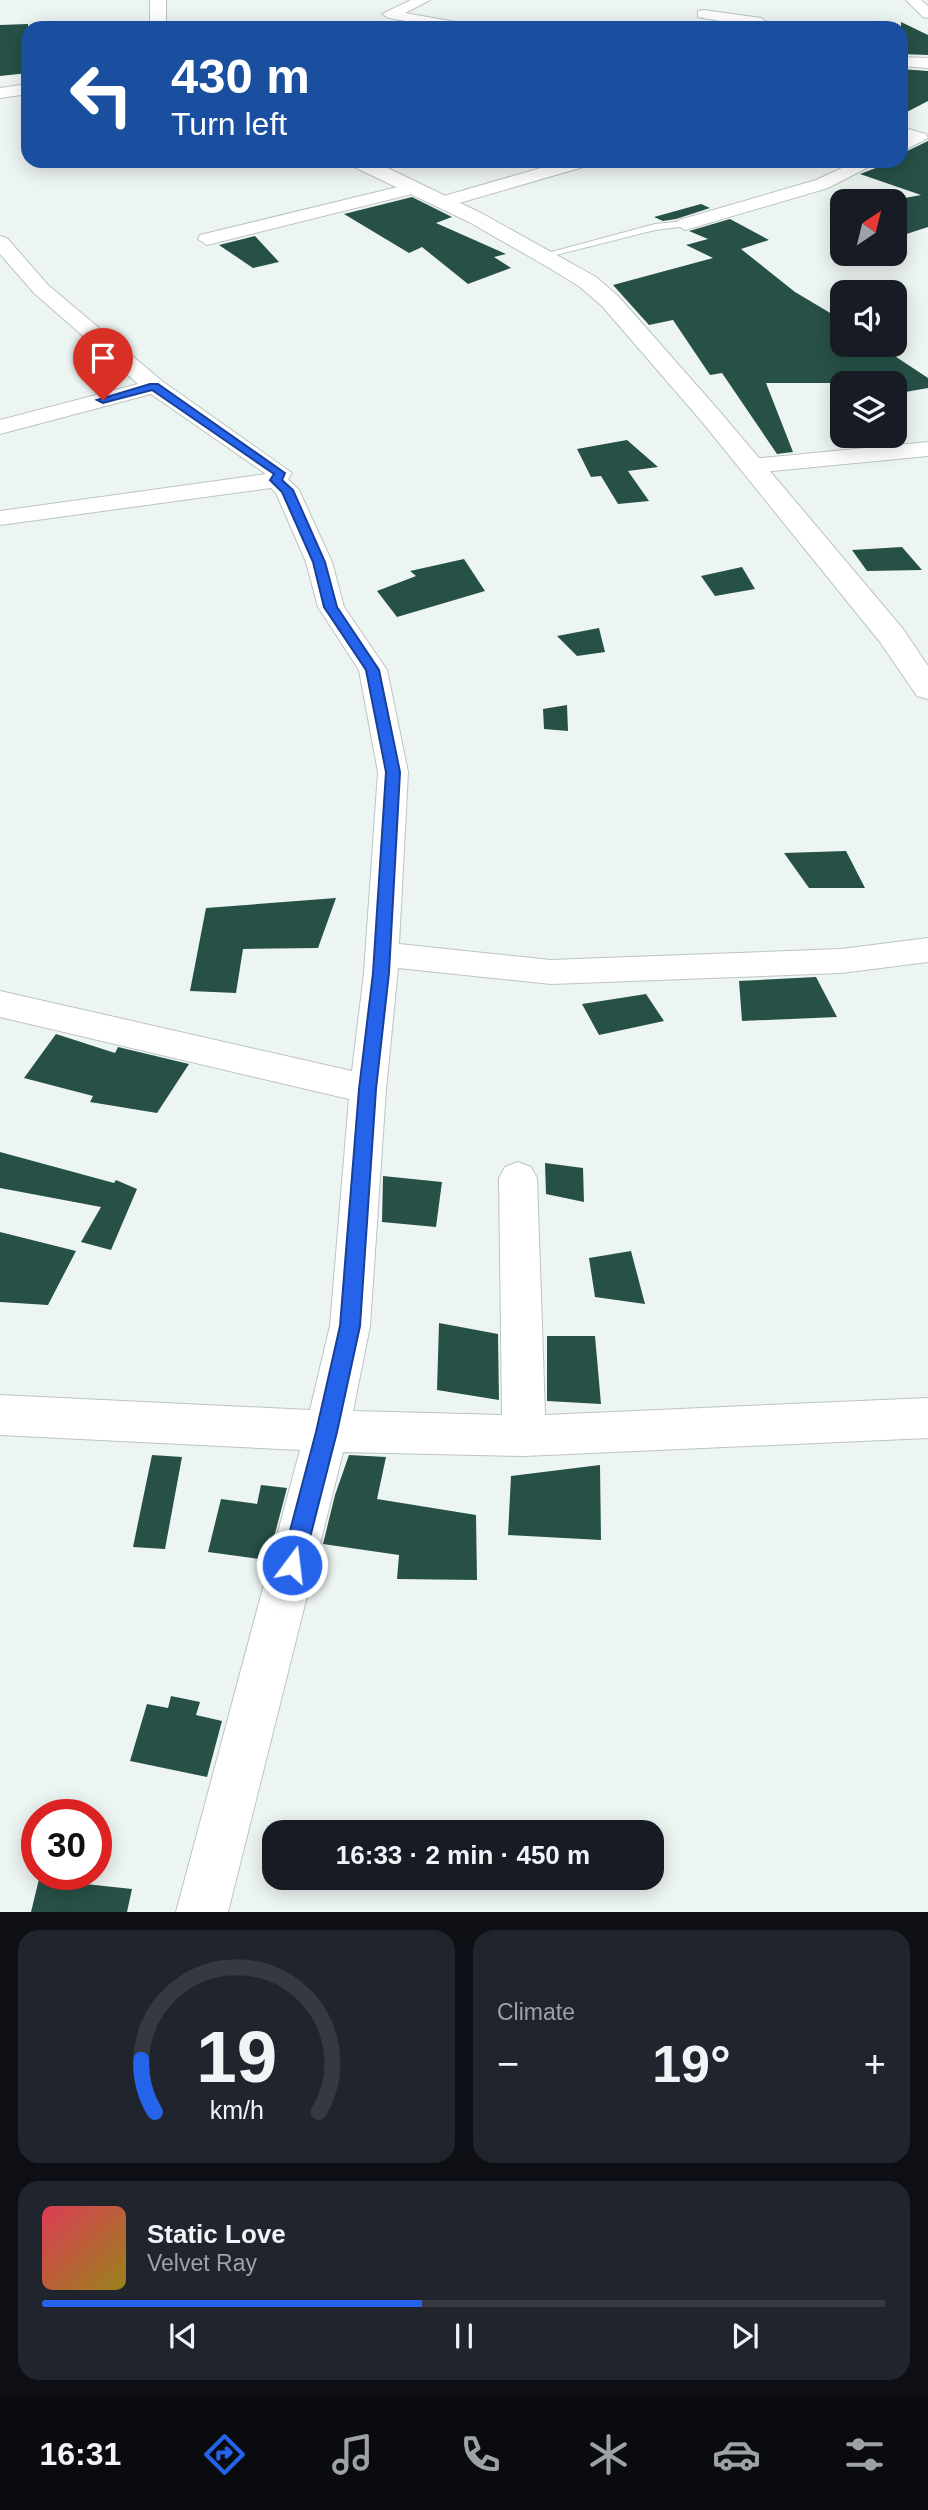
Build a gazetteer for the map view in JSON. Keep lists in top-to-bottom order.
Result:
{
  "north": "top right",
  "page": {
    "turn": ["430 m", "Turn left"],
    "limit": "30",
    "trip": "16:33 · 2 min · 450 m",
    "tile": "Climate",
    "heat": ["−", "19°", "+"],
    "song": ["Static Love", "Velvet Ray"],
    "tabs": "16:31",
    "gauge": ["19", "km/h"]
  }
}
